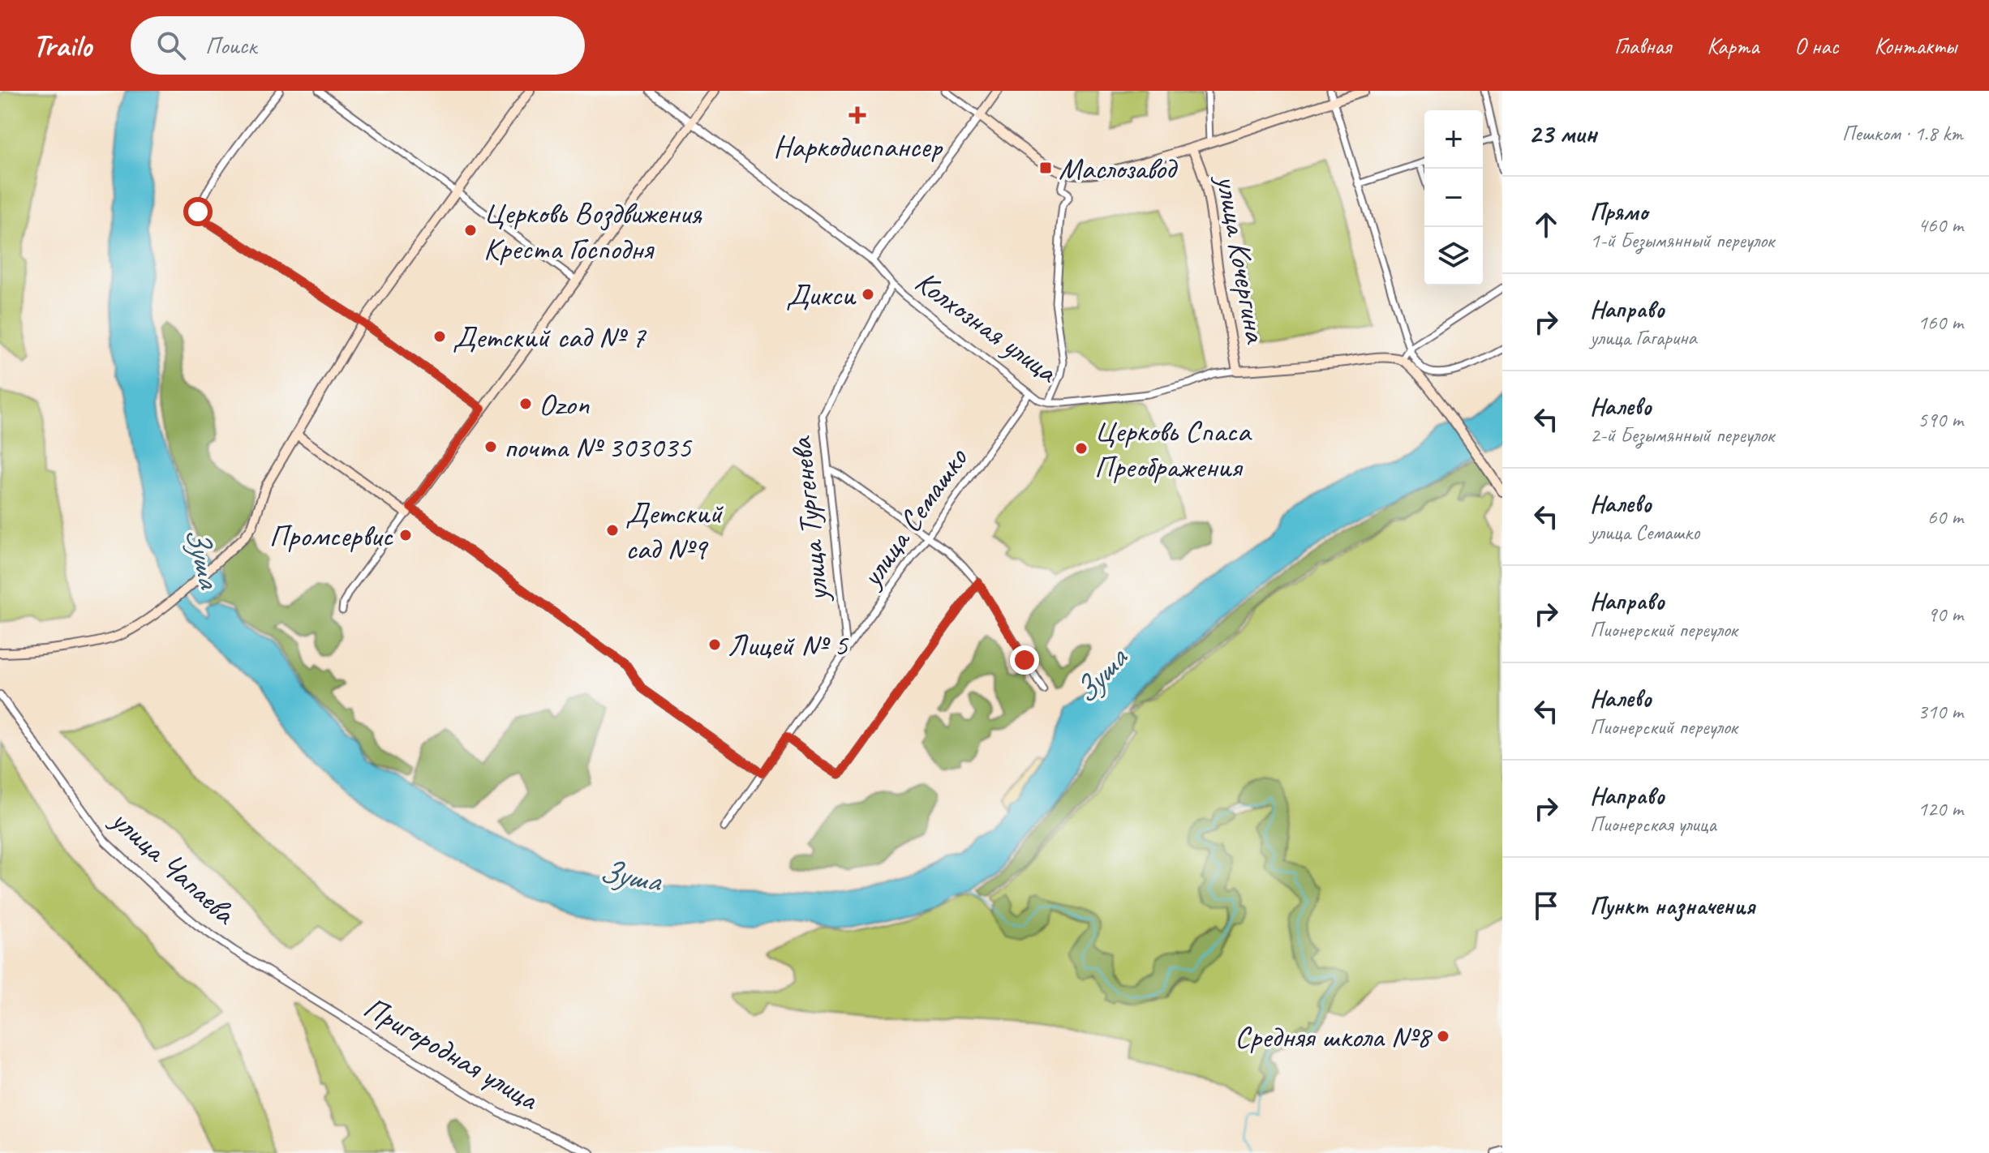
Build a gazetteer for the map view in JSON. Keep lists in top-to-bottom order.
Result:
{
  "streets": {
    "main road": ["улица Кочергина"],
    "street": [
      "Колхозная улица",
      "улица Семашко",
      "улица Тургенева",
      "улица Чапаева",
      "Пригородная улица"
    ]
  },
  "crossings": [
    ["улица Кочергина", "Колхозная улица"],
    ["Колхозная улица", "улица Семашко"],
    ["Колхозная улица", "улица Тургенева"],
    ["улица Семашко", "улица Тургенева"],
    ["улица Чапаева", "Пригородная улица"]
  ],
  "water": ["Зуша"],
  "places": {
    "health": ["Наркодиспансер"],
    "transit": ["Маслозавод"],
    "other": [
      "Церковь Воздвижения Креста Господня",
      "Дикси",
      "Детский сад № 7",
      "Ozon",
      "почта № 303035",
      "Церковь Спаса Преображения",
      "Детский сад №9",
      "Промсервис",
      "Лицей № 5",
      "Средняя школа №8"
    ]
  },
  "page": {
    "header": "Trailo",
    "search": "Поиск",
    "nav": [
      "Главная",
      "Карта",
      "О нас",
      "Контакты"
    ],
    "heading": ["23 мин", "Пешком · 1.8 km"],
    "map_buttons": ["+", "−"],
    "list": [
      ["Прямо", "1-й Безымянный переулок", "460 m"],
      ["Направо", "улица Гагарина", "160 m"],
      ["Налево", "2-й Безымянный переулок", "590 m"],
      ["Налево", "улица Семашко", "60 m"],
      ["Направо", "Пионерский переулок", "90 m"],
      ["Налево", "Пионерский переулок", "310 m"],
      ["Направо", "Пионерская улица", "120 m"],
      "Пункт назначения"
    ]
  }
}
